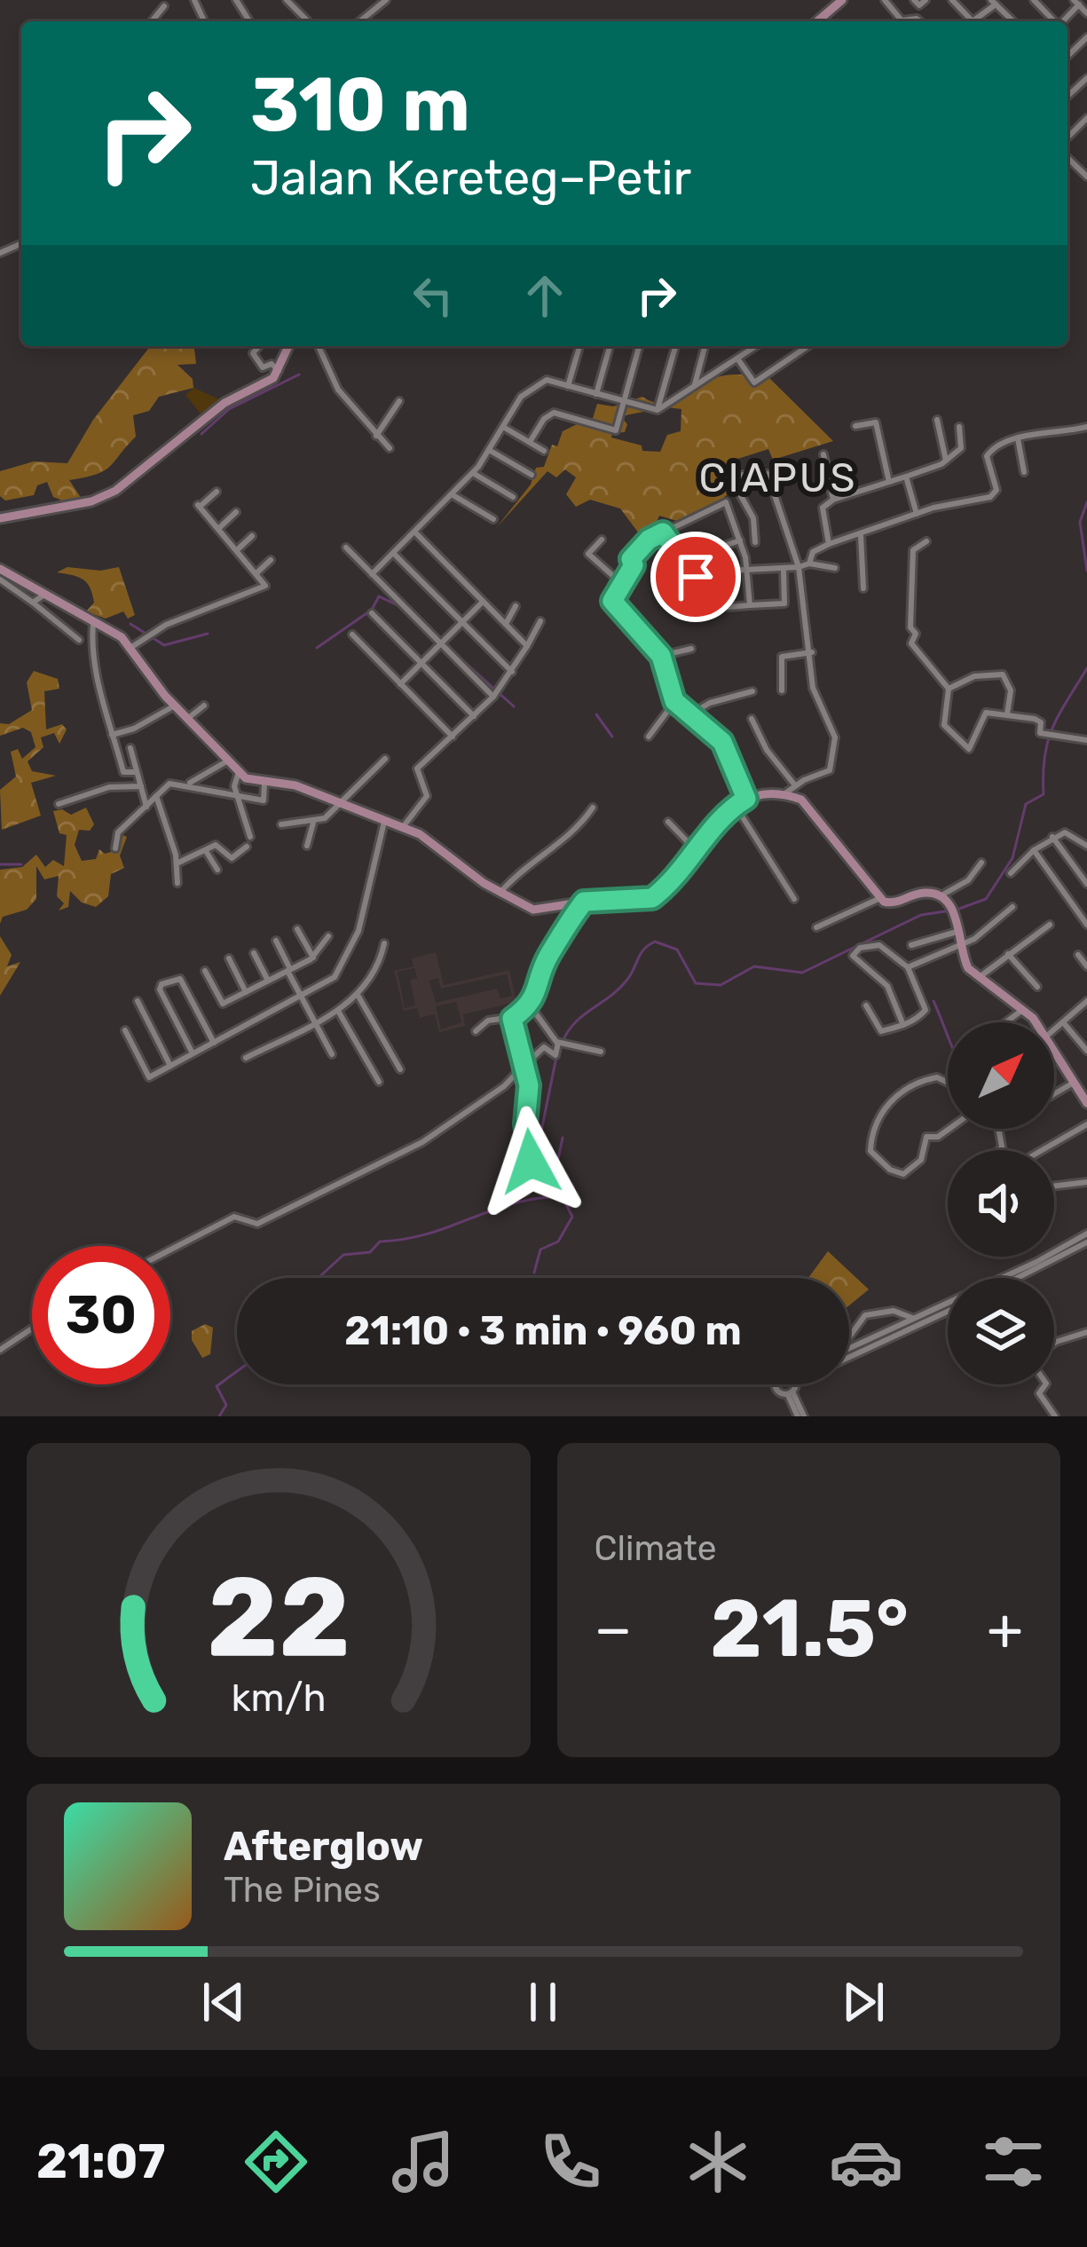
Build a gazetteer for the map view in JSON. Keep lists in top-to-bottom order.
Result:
{
  "districts": ["CIAPUS"],
  "north": "top right",
  "page": {
    "turn": ["310 m", "Jalan Kereteg–Petir"],
    "limit": "30",
    "trip": "21:10 · 3 min · 960 m",
    "tile": "Climate",
    "heat": ["−", "21.5°", "+"],
    "song": ["Afterglow", "The Pines"],
    "tabs": "21:07",
    "gauge": ["22", "km/h"]
  }
}
